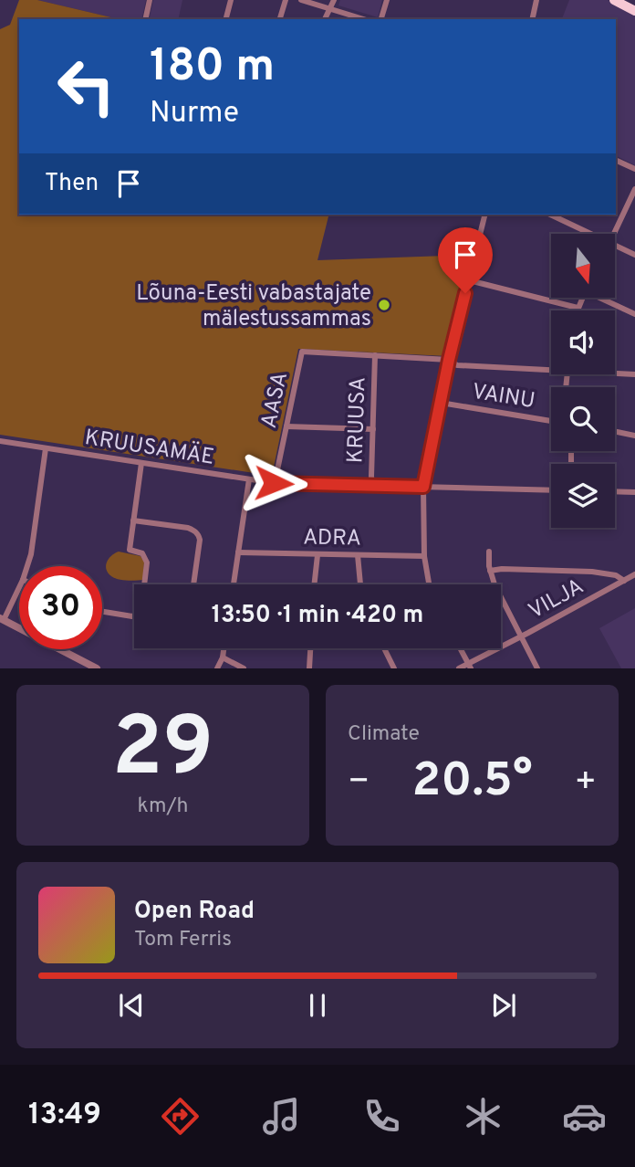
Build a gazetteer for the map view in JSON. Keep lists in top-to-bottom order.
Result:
{
  "streets": {
    "street": [
      "VAINU",
      "AASA",
      "KRUUSA",
      "KRUUSAMÄE",
      "ADRA",
      "VILJA"
    ]
  },
  "crossings": [
    ["AASA", "KRUUSA"],
    ["AASA", "KRUUSAMÄE"],
    ["KRUUSA", "KRUUSAMÄE"]
  ],
  "places": ["Lõuna-Eesti vabastajate mälestussammas"],
  "north": "bottom",
  "page": {
    "turn": ["180 m", "Nurme"],
    "then": "Then",
    "limit": "30",
    "trip": "13:50 · 1 min · 420 m",
    "tile": [
      ["29", "km/h"],
      "Climate"
    ],
    "heat": ["−", "20.5°", "+"],
    "song": ["Open Road", "Tom Ferris"],
    "tabs": "13:49"
  }
}
